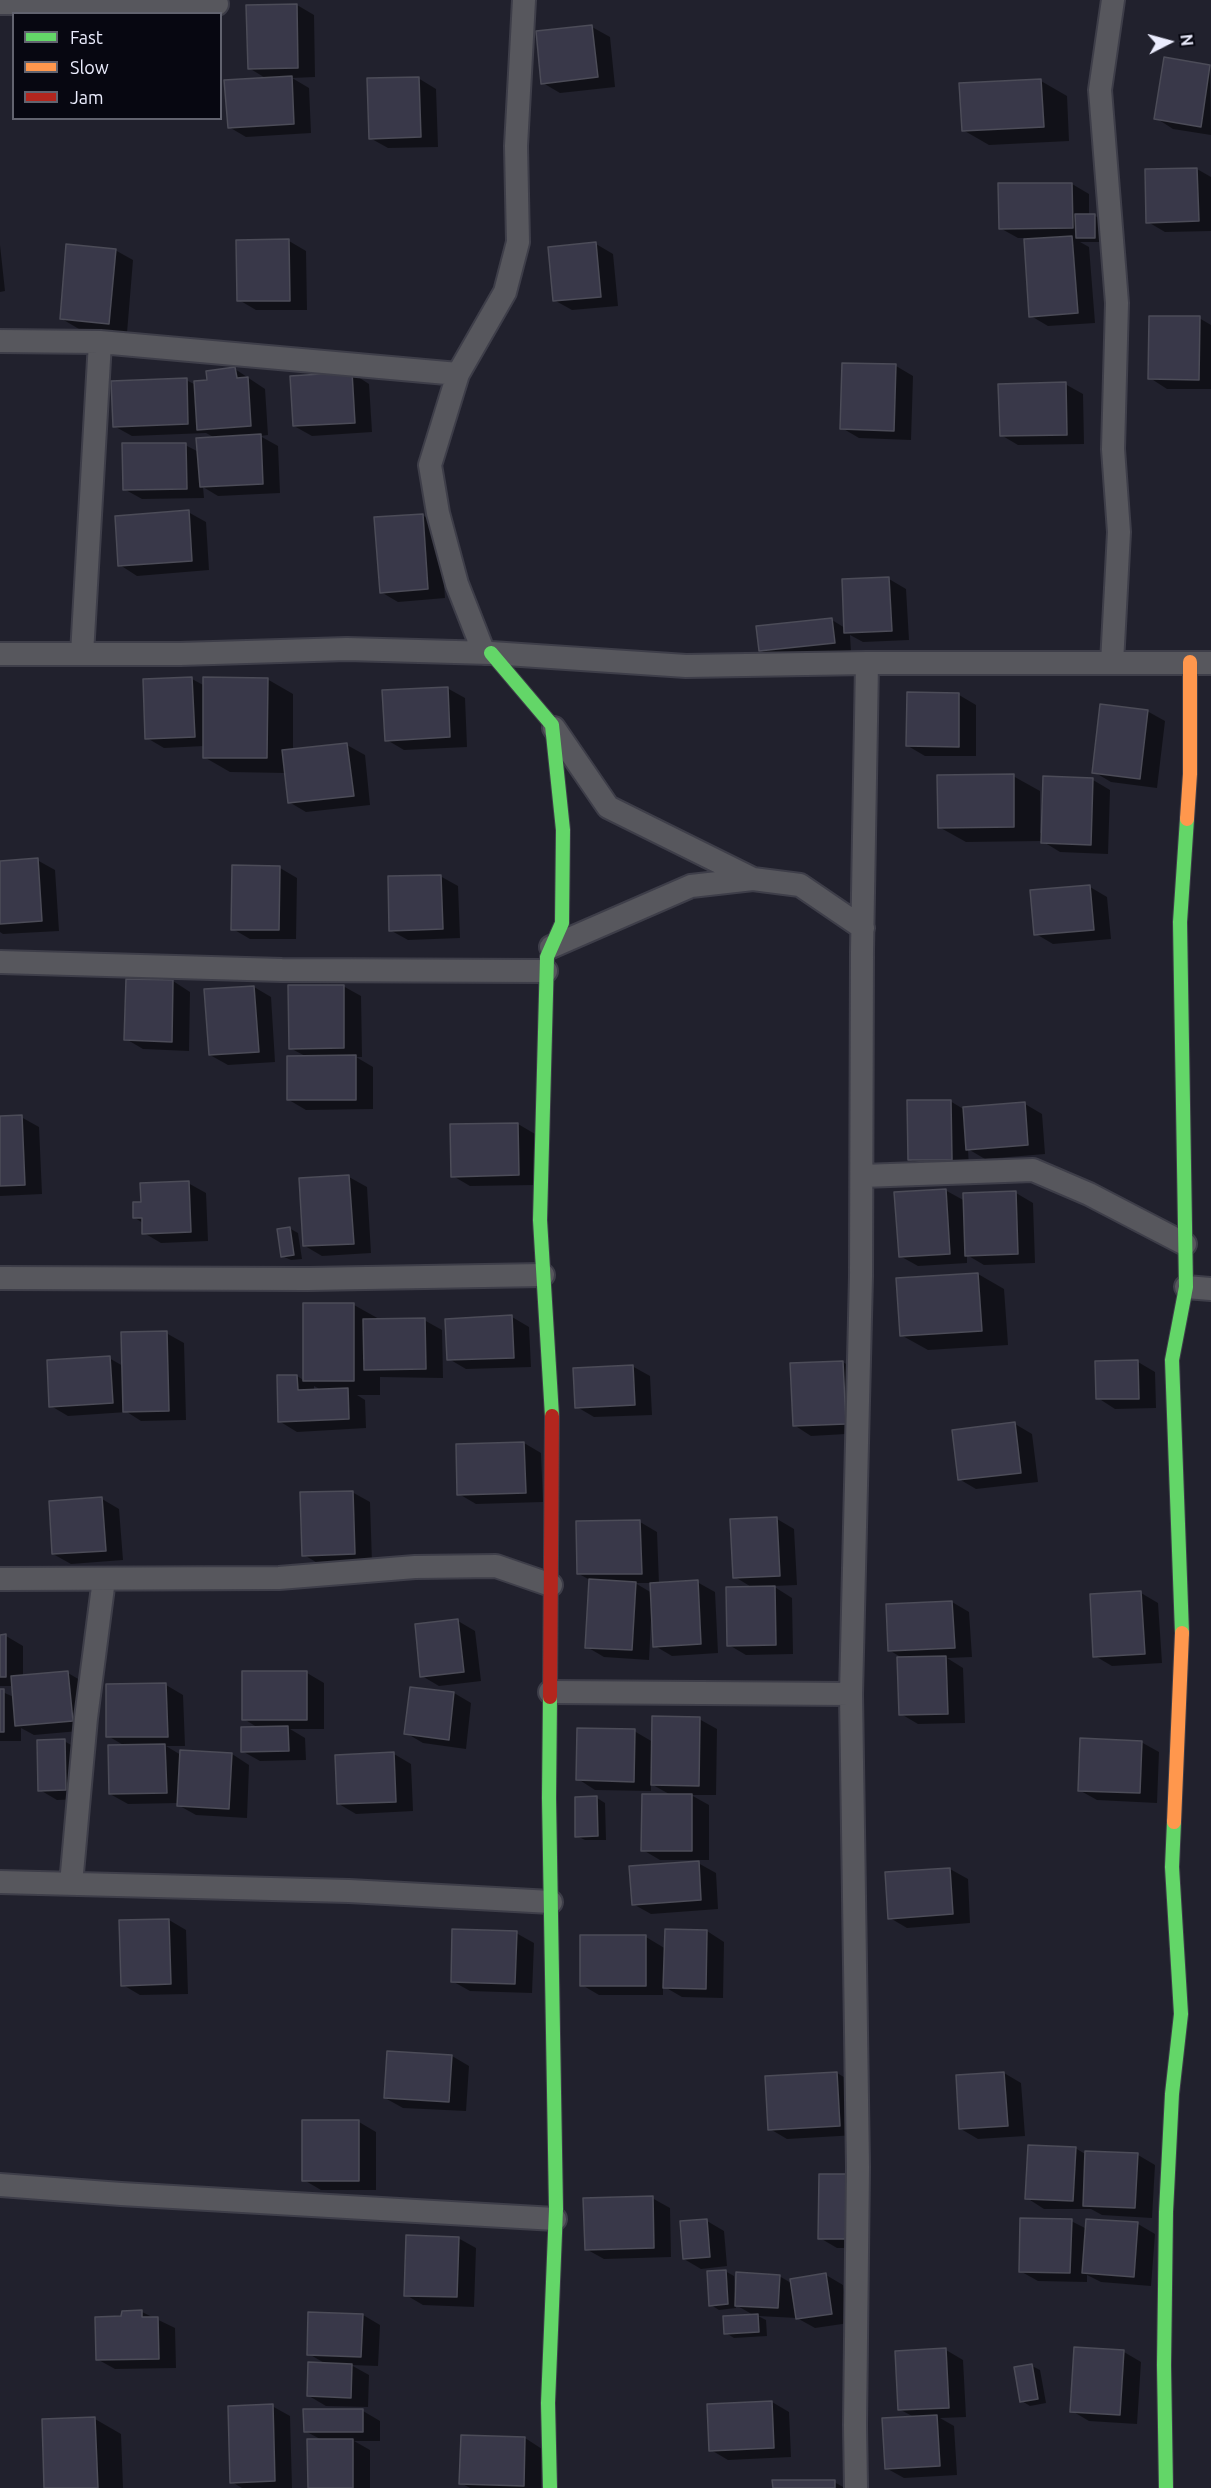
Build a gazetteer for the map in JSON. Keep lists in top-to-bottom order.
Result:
{
  "legend": ["Fast", "Slow", "Jam"],
  "north": "right"
}
